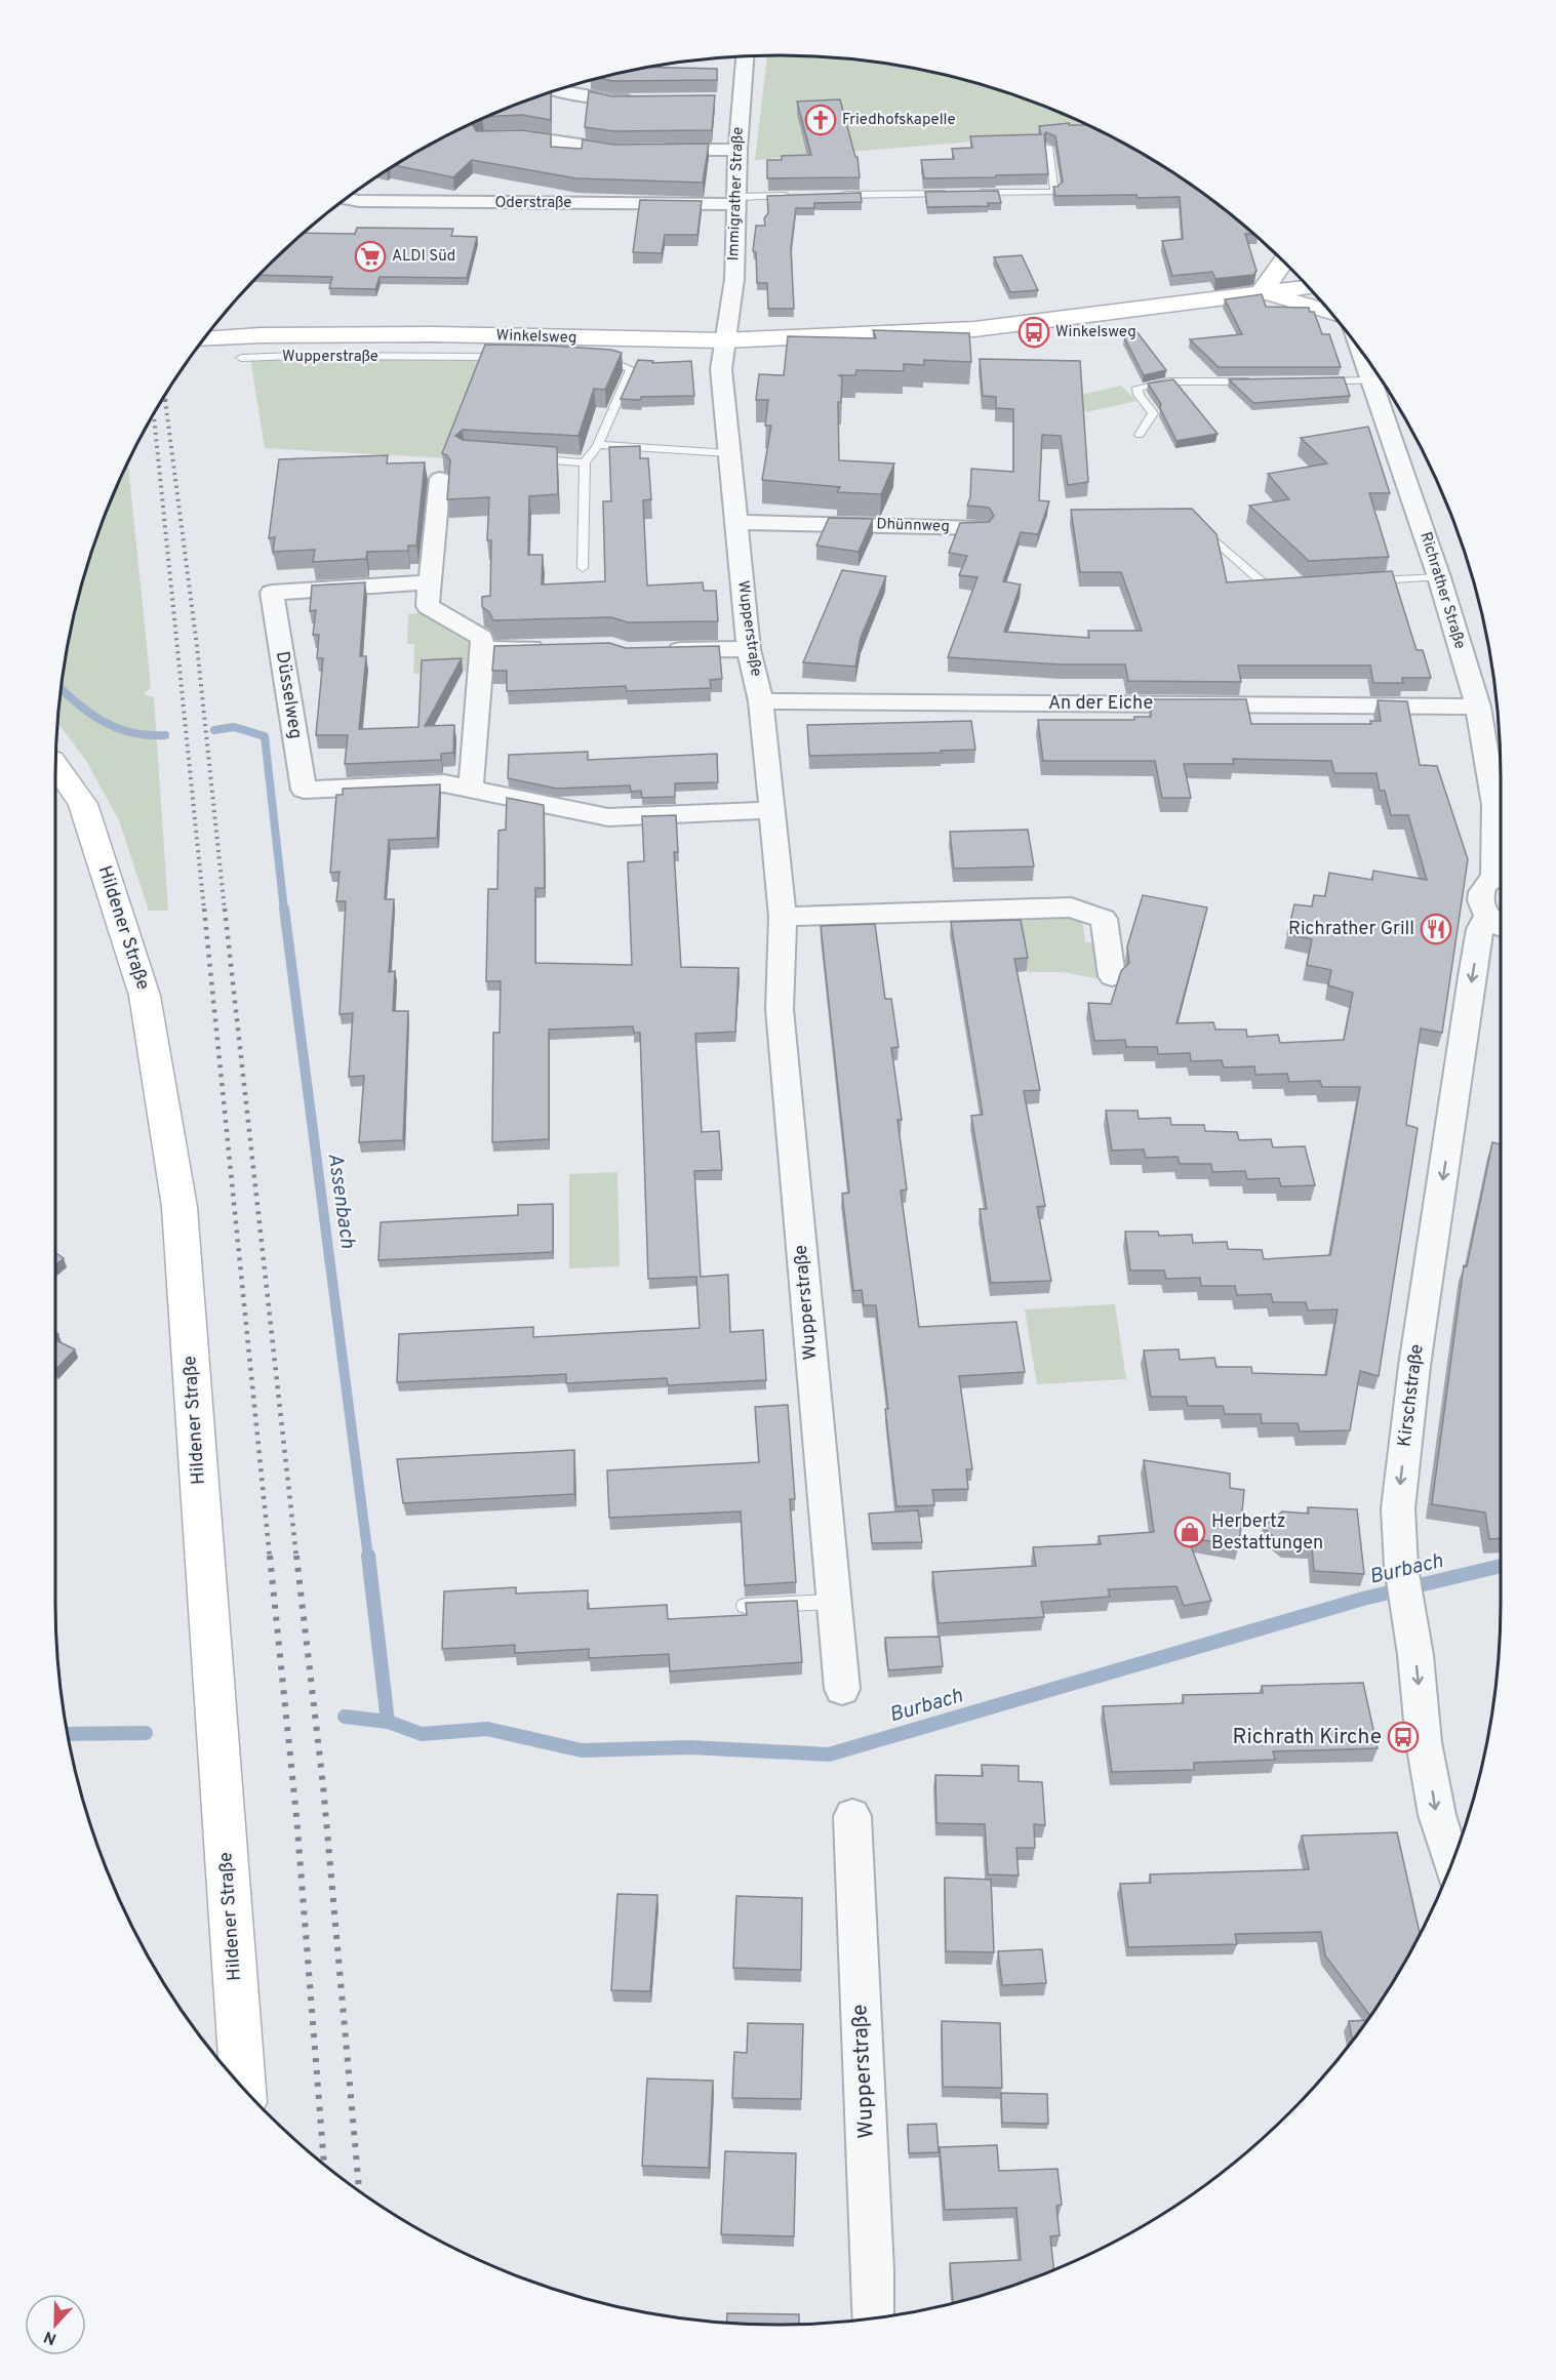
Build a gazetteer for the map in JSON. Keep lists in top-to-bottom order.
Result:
{
  "streets": {
    "main road": ["Winkelsweg", "Hildener Straße"],
    "street": [
      "Immigrather Straße",
      "Oderstraße",
      "Wupperstraße",
      "Dhünnweg",
      "Richrather Straße",
      "Düsselweg",
      "An der Eiche",
      "Kirschstraße"
    ]
  },
  "crossings": [
    ["Immigrather Straße", "Oderstraße"],
    ["Immigrather Straße", "Winkelsweg"],
    ["Immigrather Straße", "Wupperstraße"],
    ["Winkelsweg", "Wupperstraße"],
    ["Wupperstraße", "Dhünnweg"],
    ["Wupperstraße", "Düsselweg"],
    ["Wupperstraße", "An der Eiche"],
    ["Richrather Straße", "An der Eiche"]
  ],
  "one_way": ["Kirschstraße"],
  "water": ["Assenbach", "Burbach"],
  "places": {
    "church": ["Friedhofskapelle"],
    "supermarket": ["ALDI Süd"],
    "bus stop": ["Winkelsweg", "Richrath Kirche"],
    "restaurant": ["Richrather Grill"],
    "shop": ["Herbertz Bestattungen"]
  },
  "north": "bottom"
}
